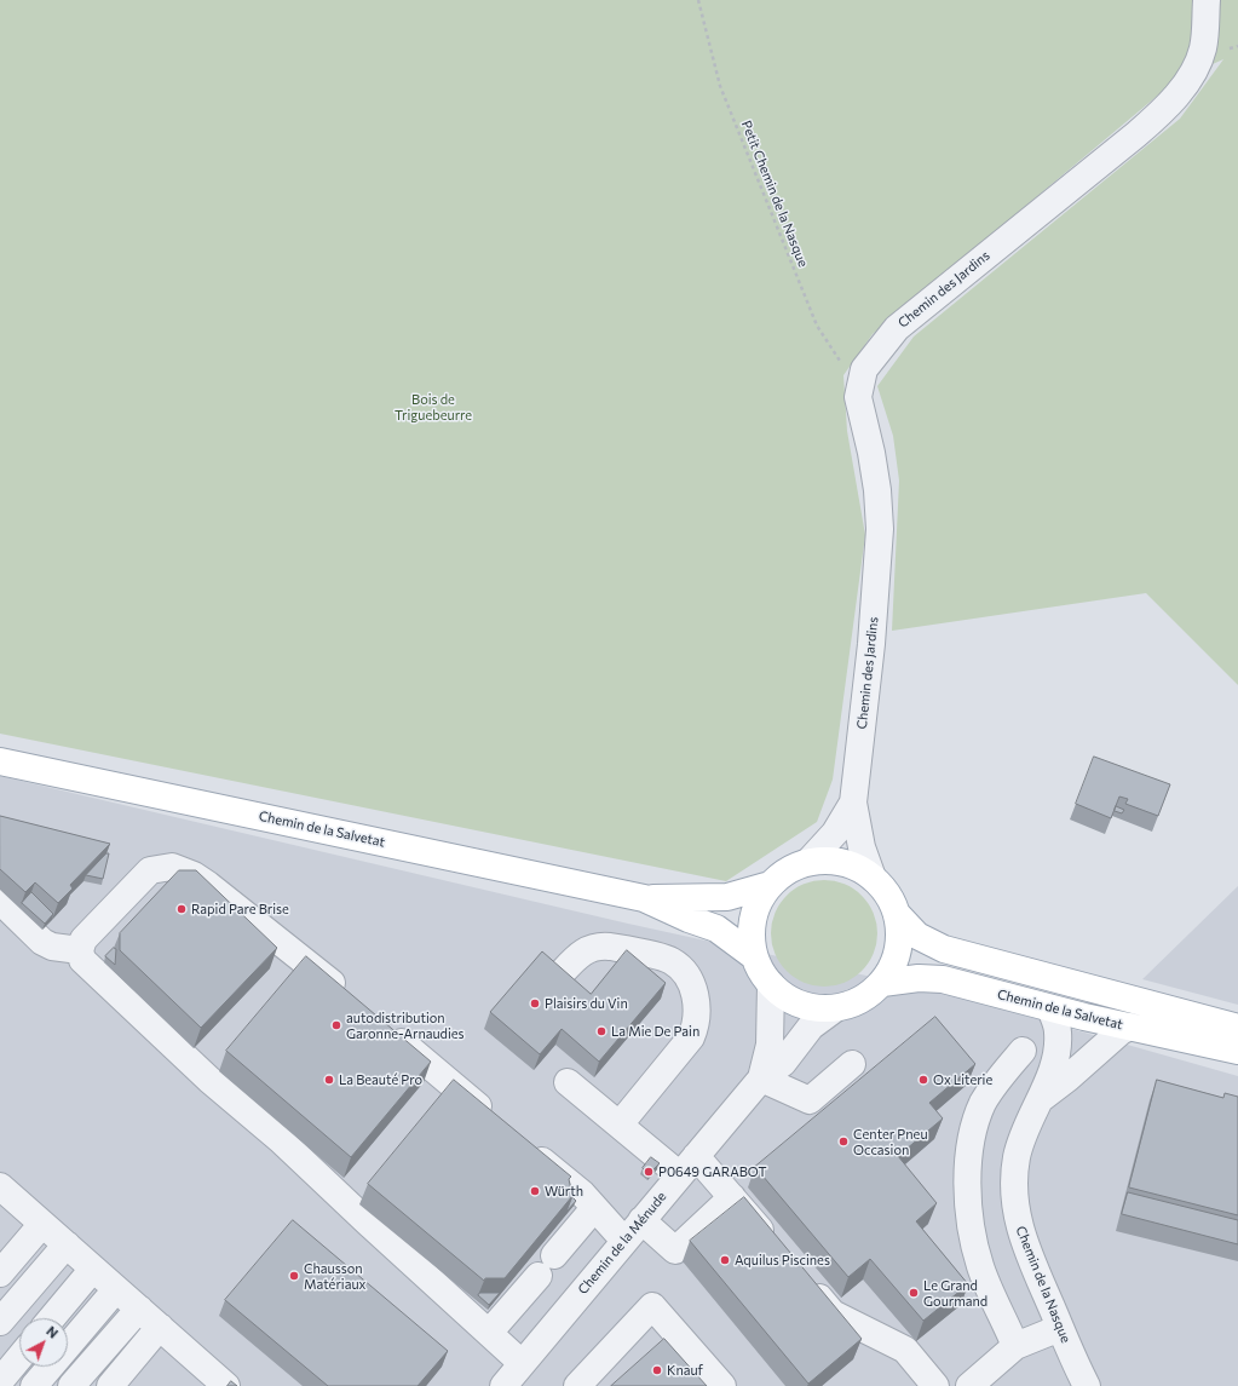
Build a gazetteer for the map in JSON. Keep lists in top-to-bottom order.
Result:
{
  "streets": {
    "main road": ["Chemin de la Salvetat"],
    "street": ["Chemin des Jardins", "Chemin de la Ménude", "Chemin de la Nasque"],
    "path": ["Petit Chemin de la Nasque"]
  },
  "crossings": [
    ["Petit Chemin de la Nasque", "Chemin des Jardins"],
    ["Chemin des Jardins", "Chemin de la Salvetat"],
    ["Chemin des Jardins", "Chemin de la Ménude"],
    ["Chemin de la Salvetat", "Chemin de la Ménude"],
    ["Chemin de la Salvetat", "Chemin de la Nasque"]
  ],
  "parks": ["Bois de Triguebeurre"],
  "places": [
    "Rapid Pare Brise",
    "Plaisirs du Vin",
    "autodistribution Garonne-Arnaudies",
    "La Mie De Pain",
    "La Beauté Pro",
    "Ox Literie",
    "Center Pneu Occasion",
    "P0649 GARABOT",
    "Würth",
    "Aquilus Piscines",
    "Chausson Matériaux",
    "Le Grand Gourmand",
    "Knauf"
  ],
  "north": "top right"
}
